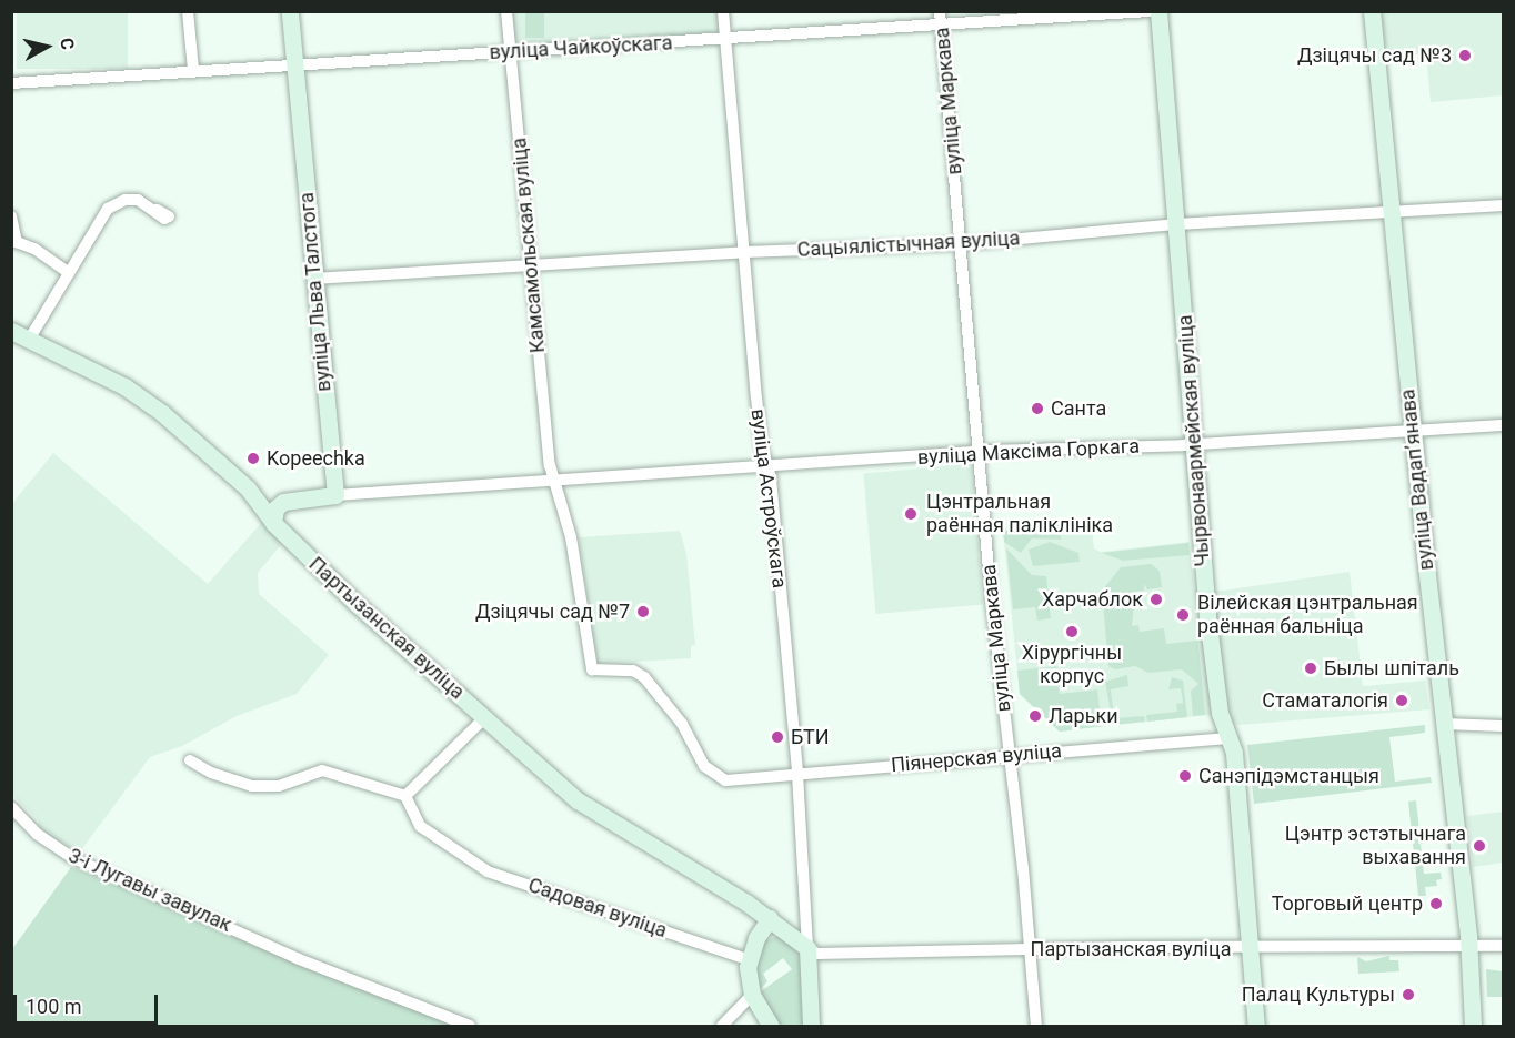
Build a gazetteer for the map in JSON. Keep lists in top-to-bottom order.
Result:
{
  "streets": {
    "main road": [
      "вуліца Льва Талстога",
      "Чырвонаармейская вуліца",
      "вуліца Вадапʼянава",
      "вуліца Астроўскага",
      "Партызанская вуліца"
    ],
    "street": [
      "вуліца Чайкоўскага",
      "вуліца Маркава",
      "Сацыялістычная вуліца",
      "Камсамольская вуліца",
      "вуліца Максіма Горкага",
      "Піянерская вуліца",
      "3-і Лугавы завулак",
      "Садовая вуліца"
    ]
  },
  "crossings": [
    ["вуліца Чайкоўскага", "вуліца Маркава"],
    ["вуліца Чайкоўскага", "Камсамольская вуліца"],
    ["вуліца Чайкоўскага", "вуліца Льва Талстога"],
    ["вуліца Чайкоўскага", "вуліца Астроўскага"],
    ["вуліца Маркава", "Сацыялістычная вуліца"],
    ["вуліца Маркава", "вуліца Максіма Горкага"],
    ["вуліца Маркава", "Партызанская вуліца"],
    ["вуліца Маркава", "Піянерская вуліца"],
    ["Сацыялістычная вуліца", "Камсамольская вуліца"],
    ["Сацыялістычная вуліца", "вуліца Льва Талстога"],
    ["Сацыялістычная вуліца", "Чырвонаармейская вуліца"],
    ["Сацыялістычная вуліца", "вуліца Вадапʼянава"],
    ["Сацыялістычная вуліца", "вуліца Астроўскага"],
    ["Камсамольская вуліца", "вуліца Максіма Горкага"],
    ["Камсамольская вуліца", "Піянерская вуліца"],
    ["вуліца Льва Талстога", "вуліца Максіма Горкага"],
    ["Чырвонаармейская вуліца", "вуліца Максіма Горкага"],
    ["Чырвонаармейская вуліца", "Партызанская вуліца"],
    ["Чырвонаармейская вуліца", "Піянерская вуліца"],
    ["вуліца Максіма Горкага", "вуліца Вадапʼянава"],
    ["вуліца Максіма Горкага", "вуліца Астроўскага"],
    ["вуліца Максіма Горкага", "Піянерская вуліца"],
    ["вуліца Вадапʼянава", "Партызанская вуліца"],
    ["вуліца Астроўскага", "Партызанская вуліца"],
    ["вуліца Астроўскага", "Піянерская вуліца"]
  ],
  "places": [
    "Дзіцячы сад №3",
    "Санта",
    "Kopeechka",
    "Цэнтральная раённая паліклініка",
    "Харчаблок",
    "Дзіцячы сад №7",
    "Вілейская цэнтральная раённая бальніца",
    "Хірургічны корпус",
    "Былы шпіталь",
    "Стаматалогія",
    "Ларьки",
    "БТИ",
    "Санэпідэмстанцыя",
    "Цэнтр эстэтычнага выхавання",
    "Торговый центр",
    "Палац Культуры"
  ],
  "scale_bar": "100 m",
  "north": "right"
}
